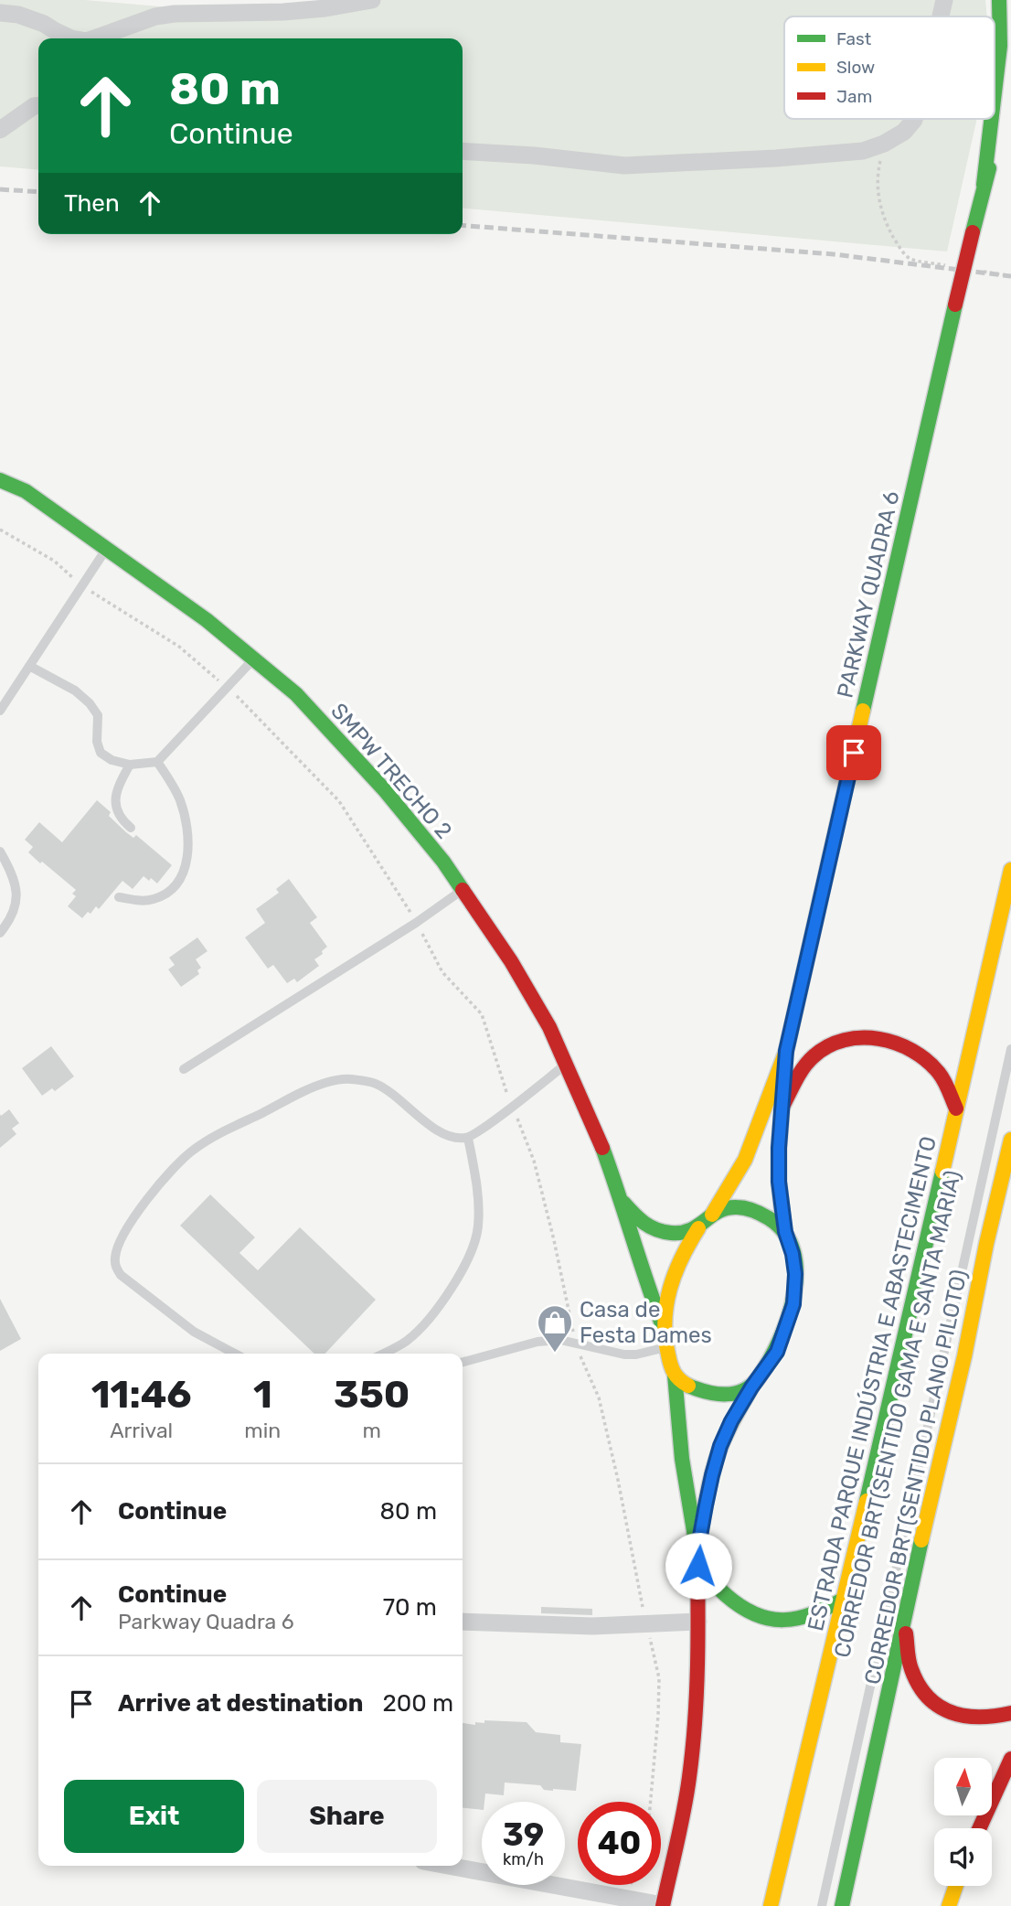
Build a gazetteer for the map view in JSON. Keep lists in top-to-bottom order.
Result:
{
  "streets": {
    "main road": ["PARKWAY QUADRA 6", "SMPW TRECHO 2", "ESTRADA PARQUE INDÚSTRIA E ABASTECIMENTO"],
    "lane": ["CORREDOR BRT(SENTIDO PLANO PILOTO)"]
  },
  "crossings": [
    ["PARKWAY QUADRA 6", "SMPW TRECHO 2"]
  ],
  "places": {
    "shop": ["Casa de Festa Dames"]
  },
  "legend": ["Fast", "Slow", "Jam"],
  "north": "top",
  "page": {
    "turn": ["80 m", "Continue"],
    "then": "Then",
    "eta": [
      "11:46",
      "Arrival",
      "1",
      "min",
      "350",
      "m"
    ],
    "list": [
      {
        "name": "Continue",
        "value": "80 m"
      },
      {
        "name": "Continue",
        "note": "Parkway Quadra 6",
        "value": "70 m"
      },
      {
        "name": "Arrive at destination",
        "value": "200 m"
      }
    ],
    "buttons": ["Exit", "Share"],
    "speed": "39 km/h",
    "limit": "40"
  }
}
